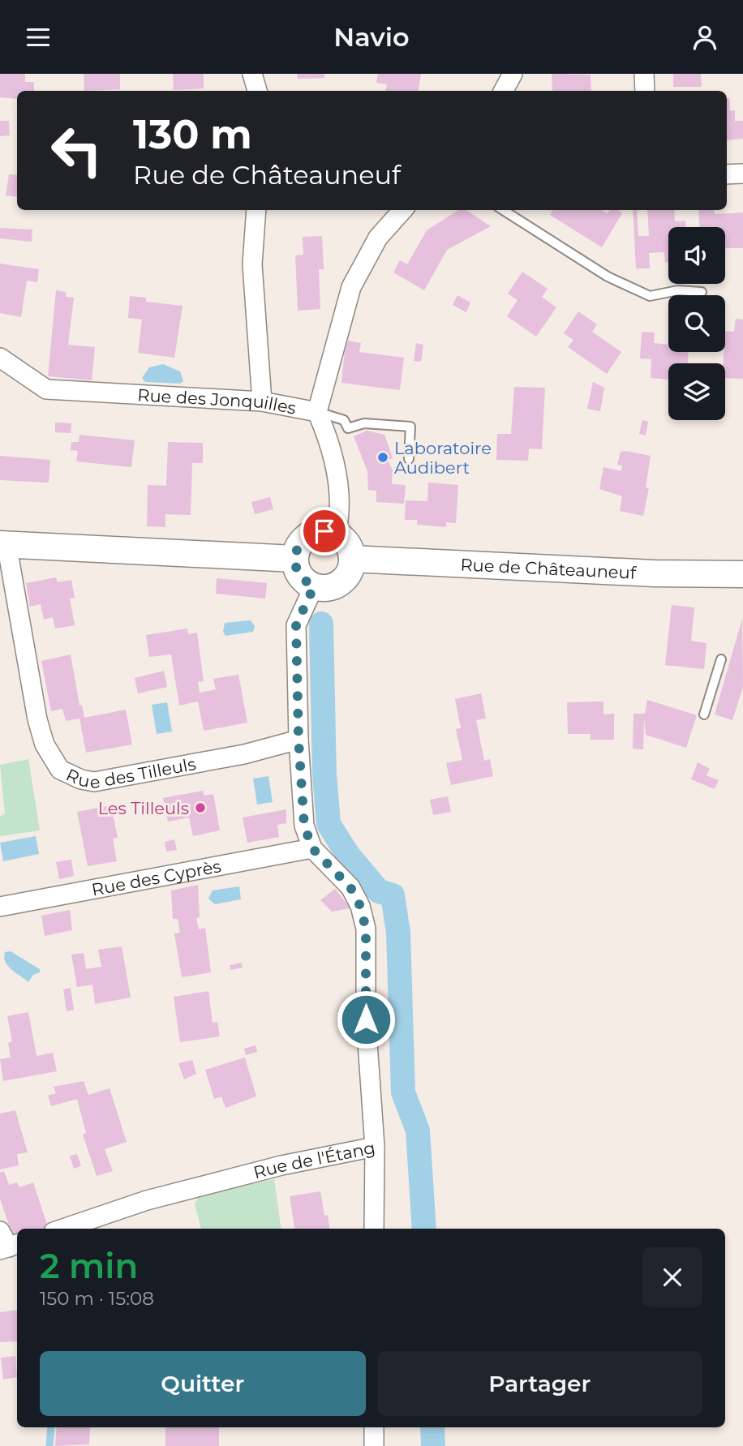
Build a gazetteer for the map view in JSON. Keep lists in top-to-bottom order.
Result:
{
  "streets": {
    "main road": ["Rue de Châteauneuf"],
    "street": [
      "Rue des Jonquilles",
      "Rue des Tilleuls",
      "Rue des Cyprès",
      "Rue de l'Étang"
    ]
  },
  "crossings": [
    ["Rue des Jonquilles", "Rue de Châteauneuf"],
    ["Rue des Jonquilles", "Rue de l'Étang"],
    ["Rue de Châteauneuf", "Rue de l'Étang"],
    ["Rue des Tilleuls", "Rue de l'Étang"],
    ["Rue des Cyprès", "Rue de l'Étang"]
  ],
  "places": ["Laboratoire Audibert", "Les Tilleuls"],
  "page": {
    "header": "Navio",
    "turn": ["130 m", "Rue de Châteauneuf"],
    "heading": ["2 min", "150 m · 15:08"],
    "buttons": ["Quitter", "Partager"]
  }
}
